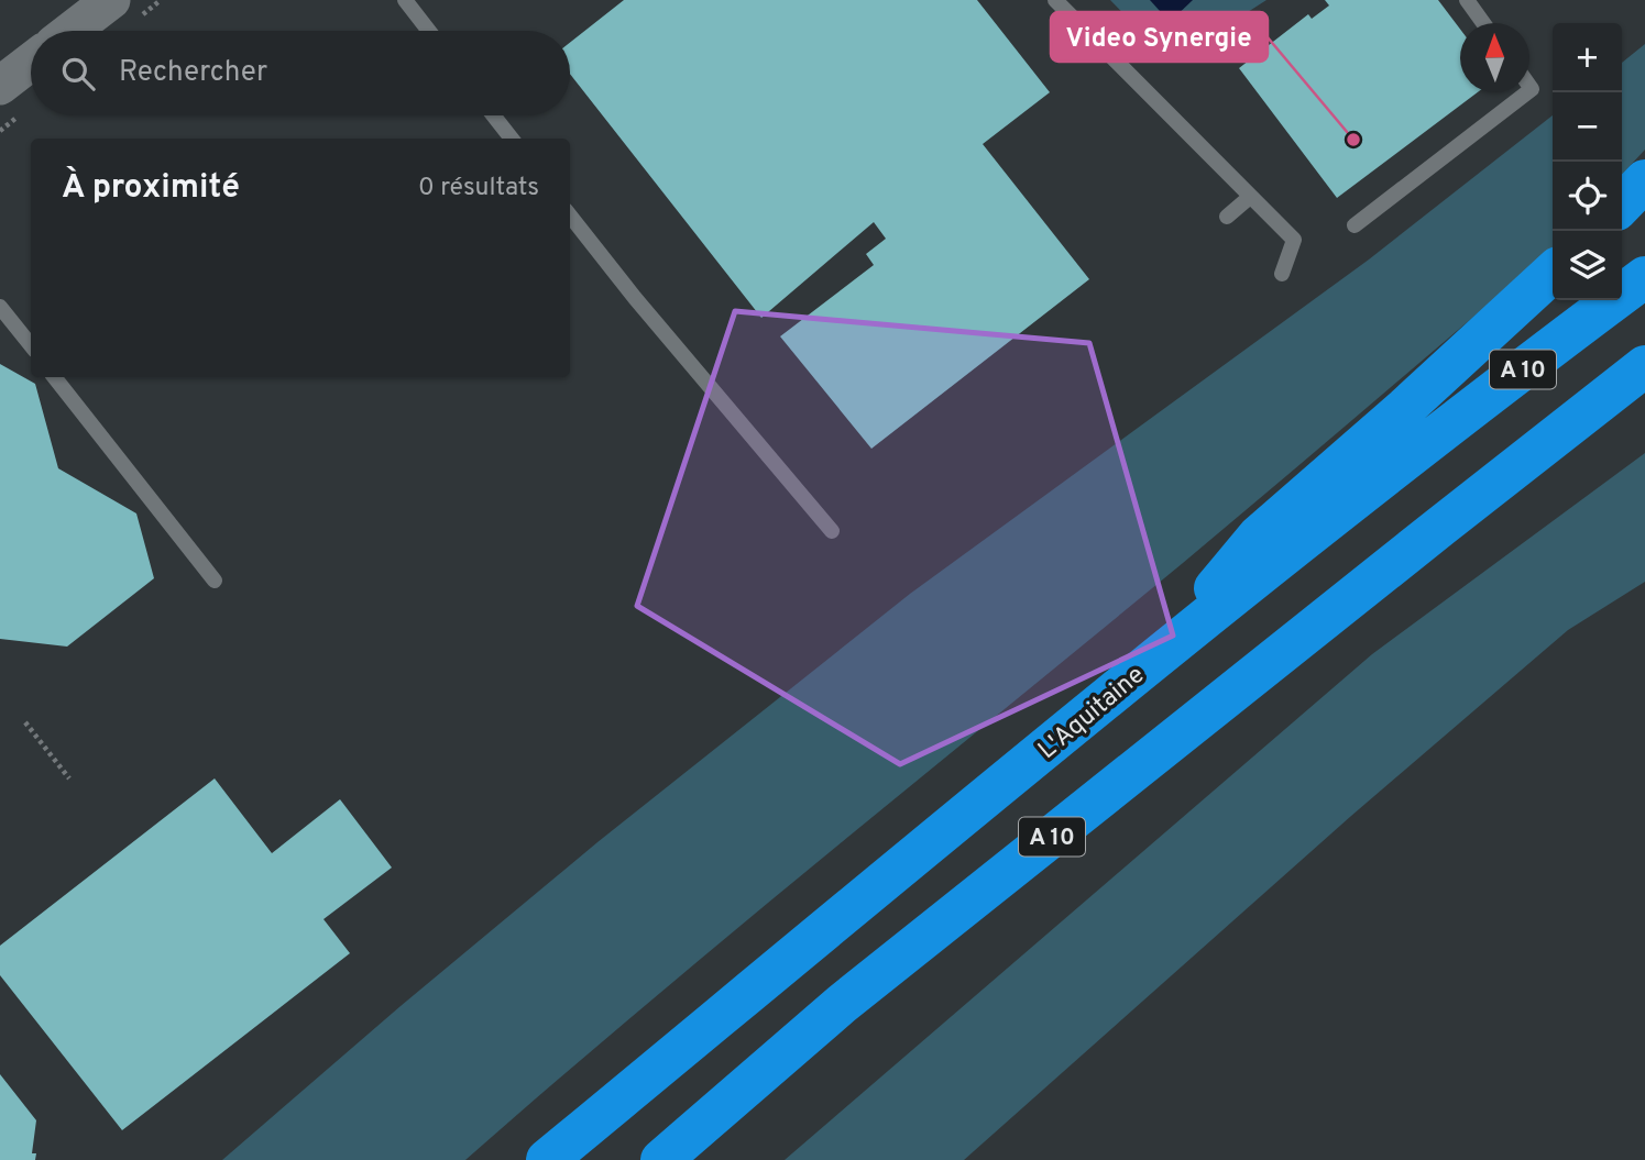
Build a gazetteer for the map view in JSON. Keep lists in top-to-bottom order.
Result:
{
  "streets": {
    "highway": ["A 10", "L'Aquitaine"]
  },
  "places": ["Video Synergie"],
  "north": "top",
  "page": {
    "map_buttons": ["+", "−"],
    "search": "Rechercher",
    "heading": ["À proximité", "0 résultats"]
  }
}
